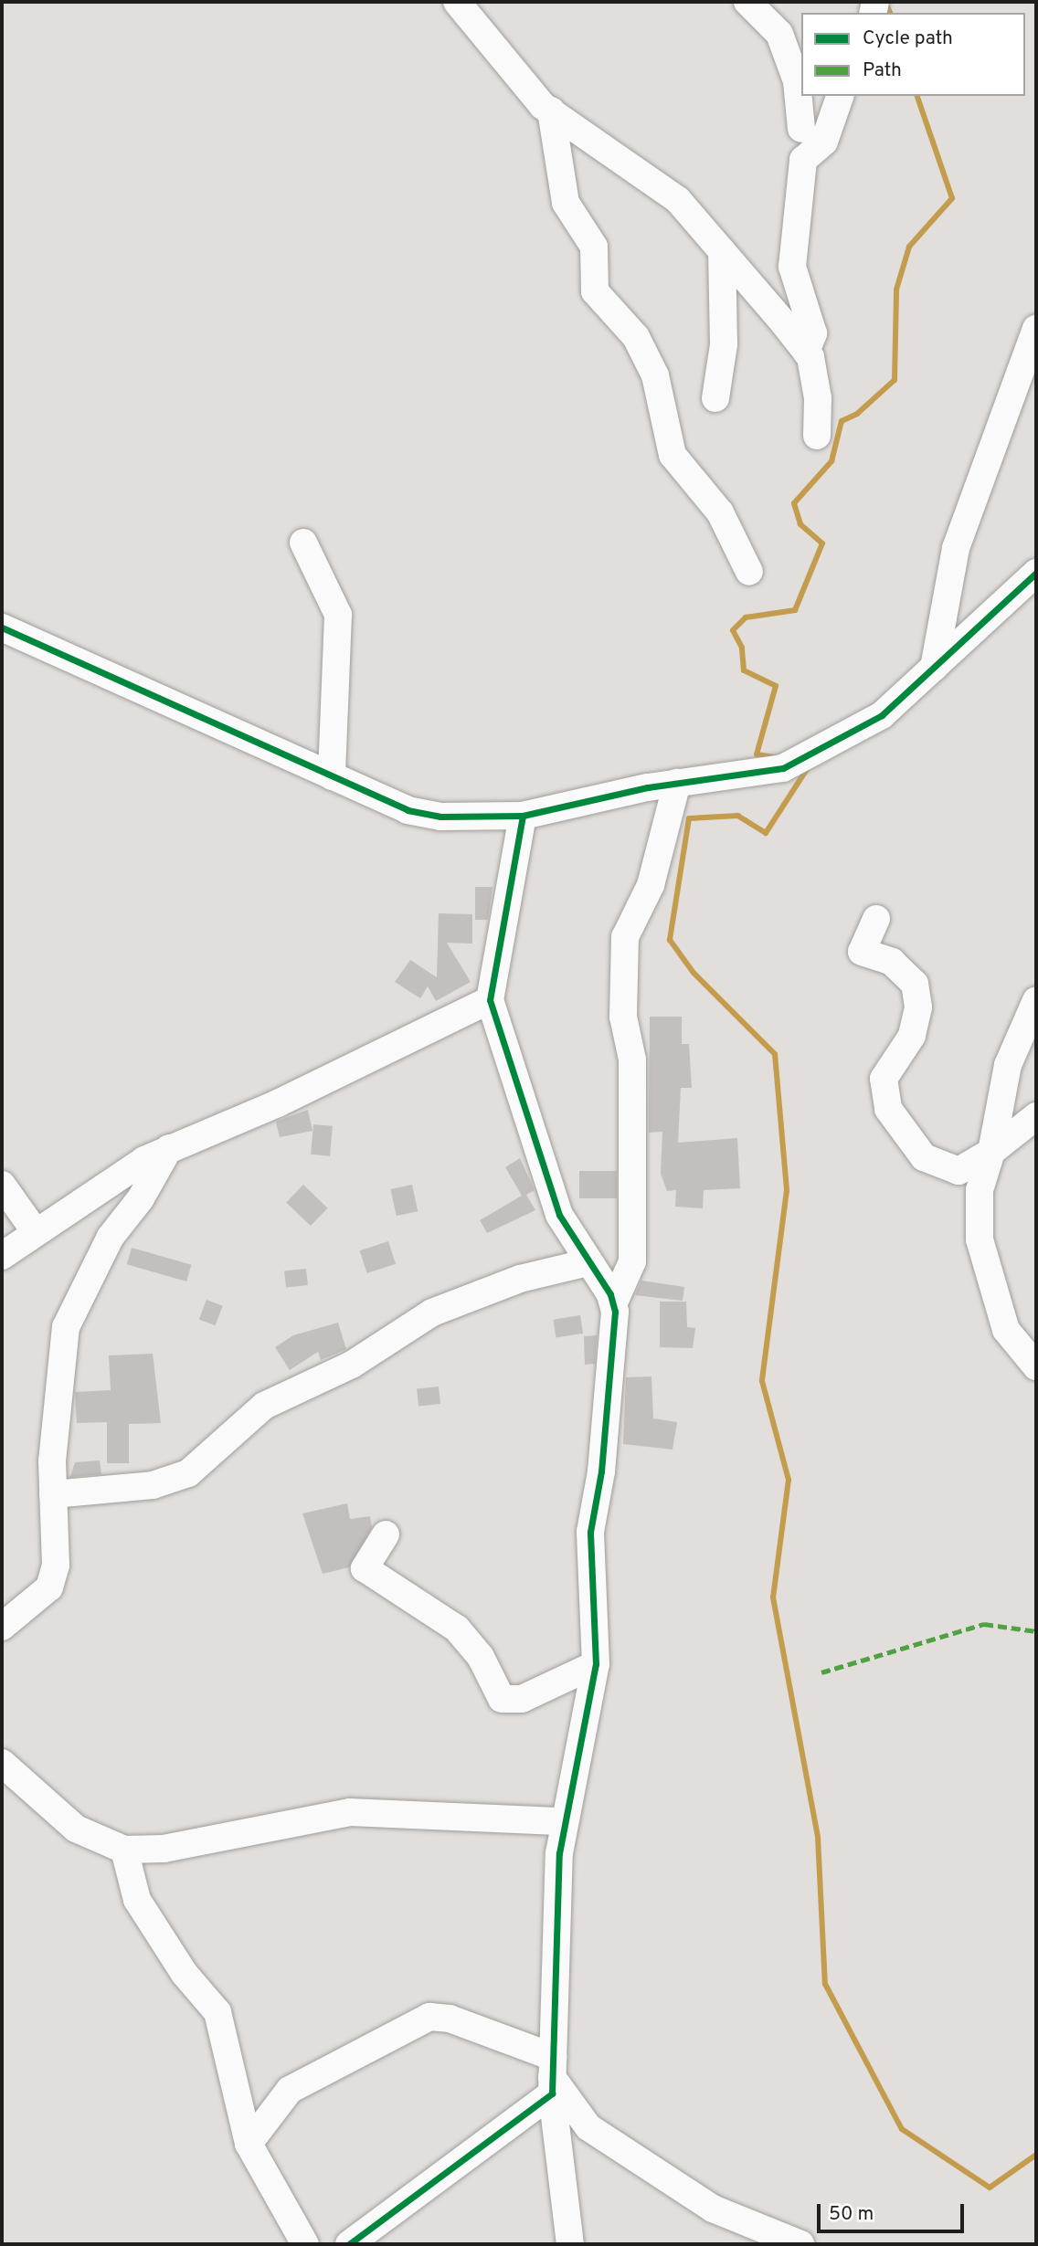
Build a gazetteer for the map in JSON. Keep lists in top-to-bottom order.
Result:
{
  "legend": ["Cycle path", "Path"],
  "scale_bar": "50 m"
}
